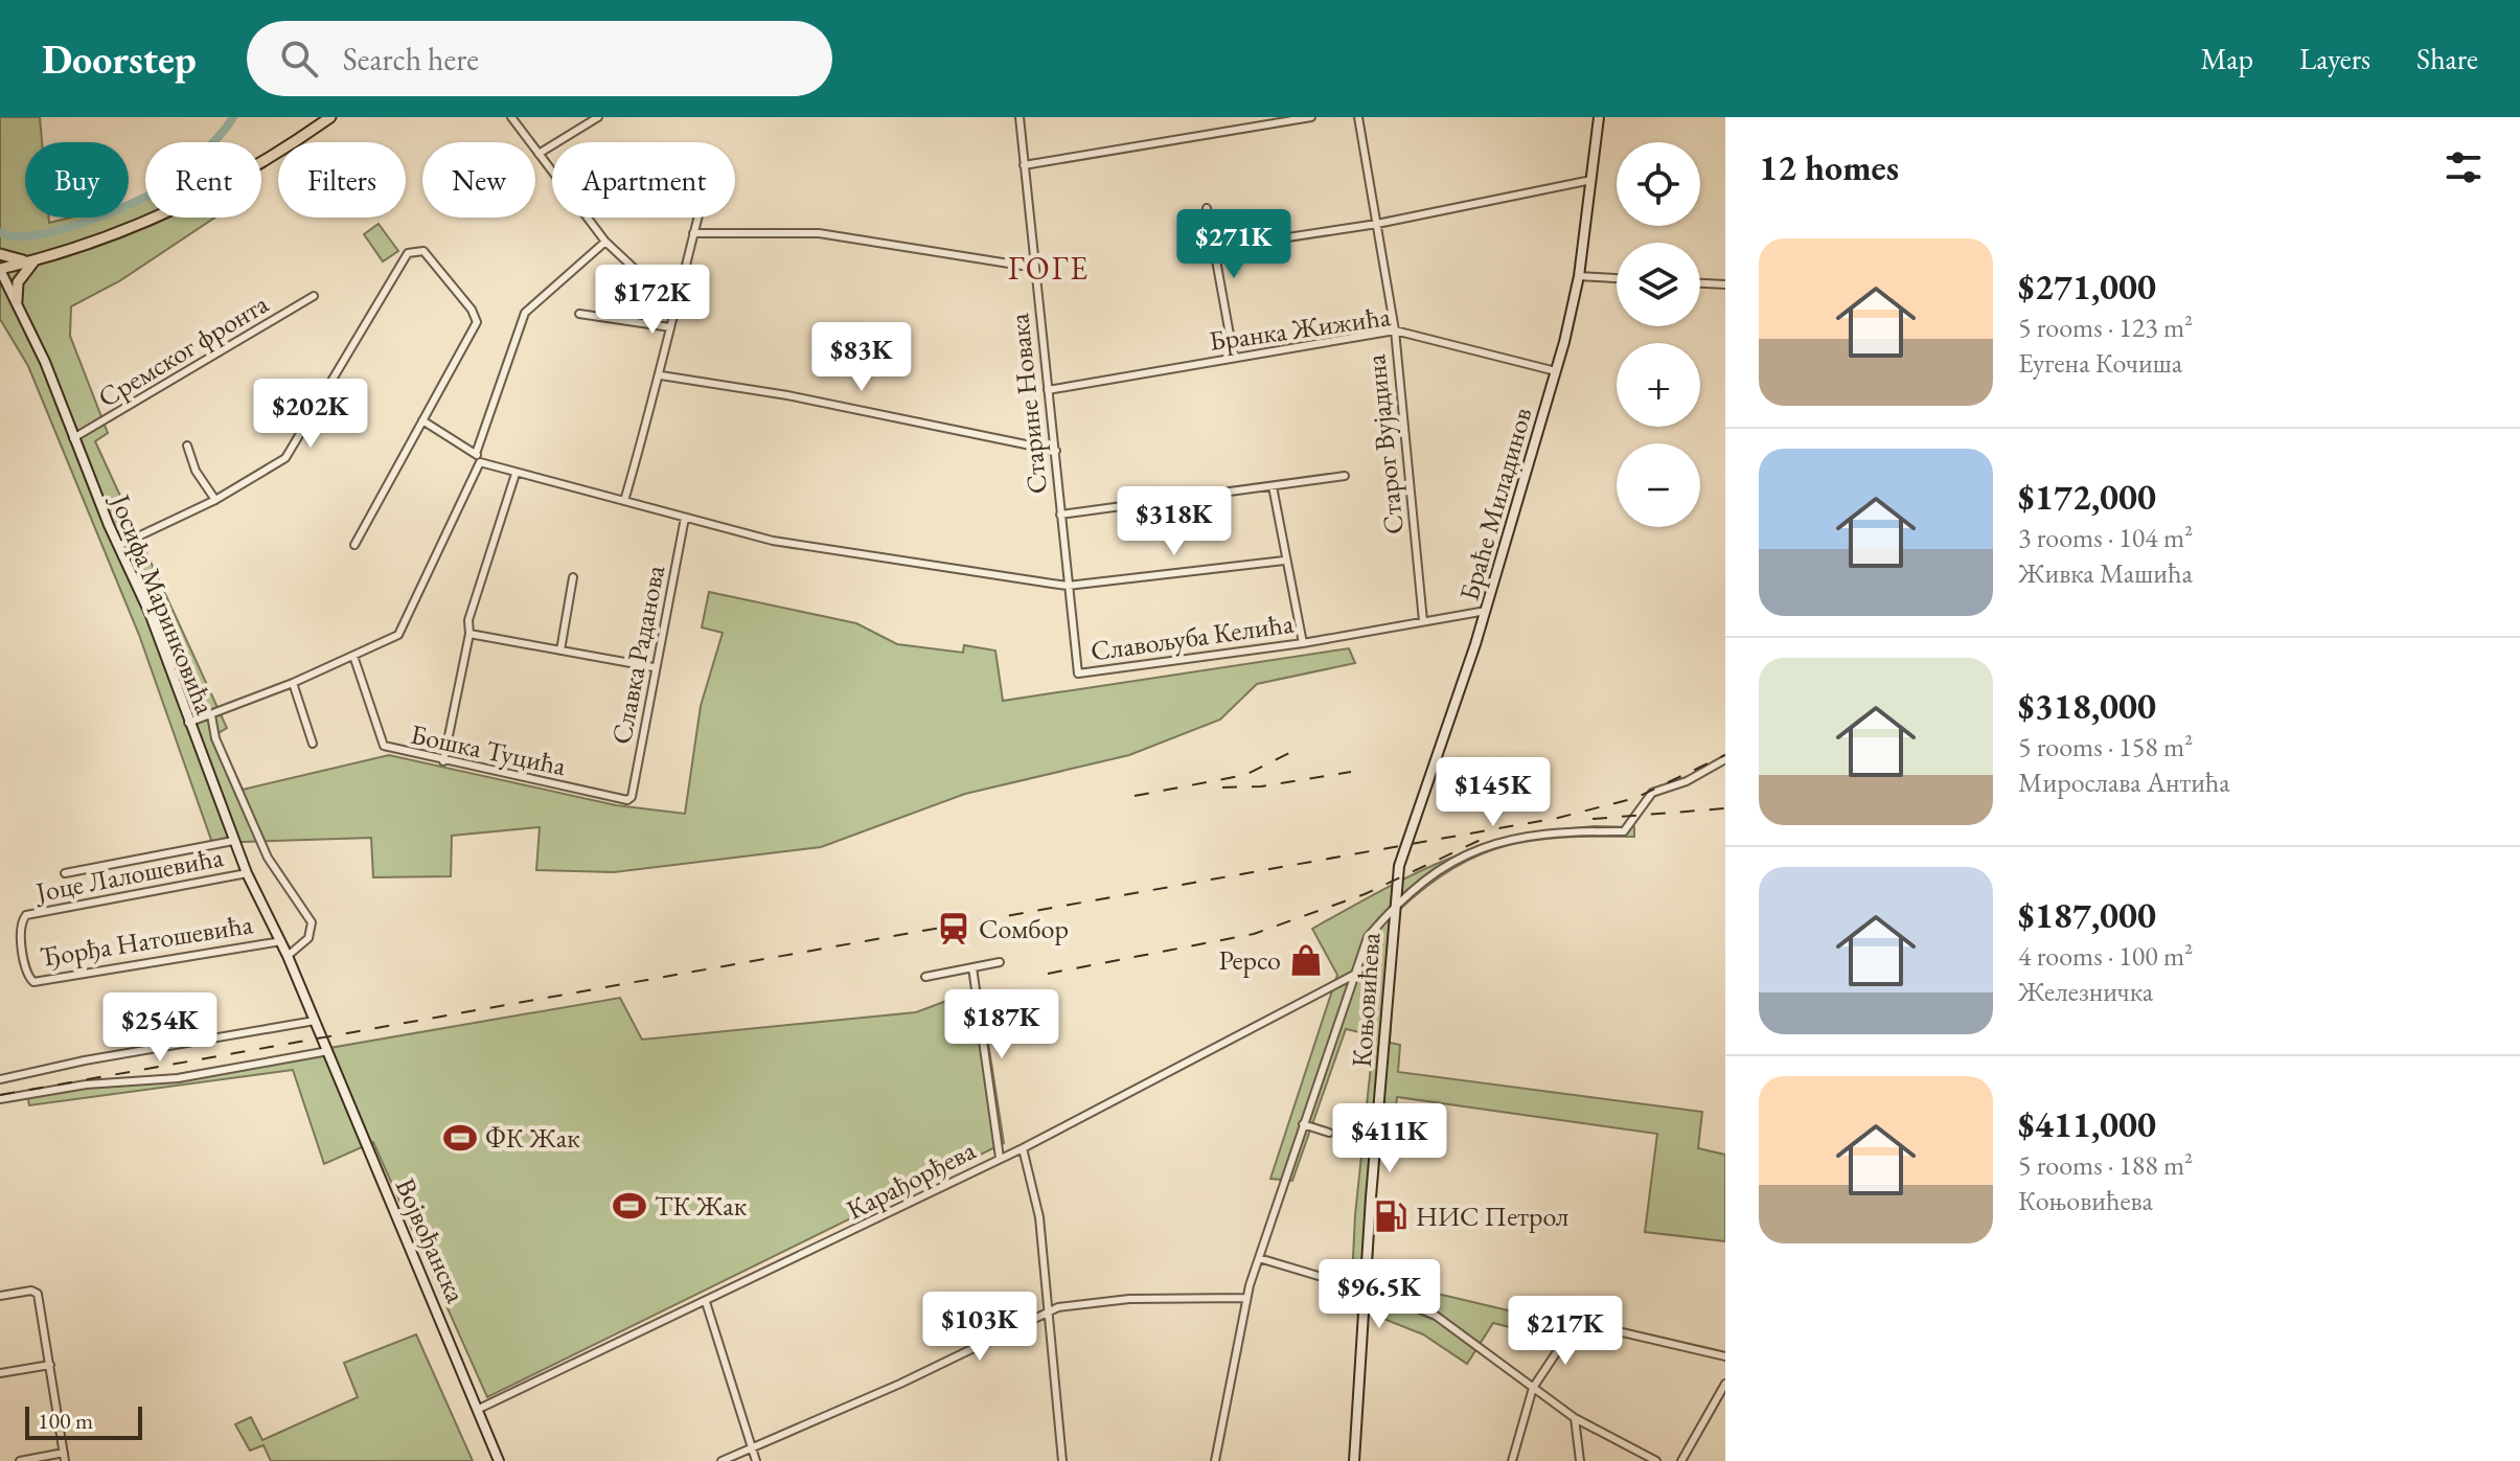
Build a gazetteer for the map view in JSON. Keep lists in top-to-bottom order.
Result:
{
  "streets": {
    "main road": [
      "Браће Миладинов",
      "Јосифа Маринковића",
      "Коњовићева",
      "Војвођанска"
    ],
    "street": [
      "Бранка Жижића",
      "Сремског фронта",
      "Старине Новака",
      "Старог Вујадина",
      "Славољуба Келића",
      "Славка Раданова",
      "Бошка Туцића",
      "Јоце Лалошевића",
      "Ђорђа Натошевића",
      "Карађорђева"
    ]
  },
  "crossings": [
    ["Бранка Жижића", "Старине Новака"],
    ["Бранка Жижића", "Старог Вујадина"],
    ["Бранка Жижића", "Браће Миладинов"],
    ["Сремског фронта", "Јосифа Маринковића"],
    ["Старине Новака", "Славољуба Келића"],
    ["Старог Вујадина", "Славољуба Келића"],
    ["Браће Миладинов", "Славољуба Келића"],
    ["Браће Миладинов", "Коњовићева"],
    ["Јосифа Маринковића", "Јоце Лалошевића"],
    ["Јосифа Маринковића", "Ђорђа Натошевића"],
    ["Јосифа Маринковића", "Војвођанска"],
    ["Славка Раданова", "Бошка Туцића"],
    ["Јоце Лалошевића", "Ђорђа Натошевића"],
    ["Карађорђева", "Војвођанска"]
  ],
  "districts": ["ГОГЕ"],
  "places": {
    "station": ["Сомбор"],
    "shop": ["Pepco"],
    "sports": ["ФК Жак", "ТК Жак"],
    "fuel station": ["НИС Петрол"]
  },
  "scale_bar": "100 m",
  "page": {
    "header": "Doorstep",
    "search": "Search here",
    "nav": ["Map", "Layers", "Share"],
    "heading": "12 homes",
    "map_buttons": ["+", "−"],
    "chip": [
      "Buy",
      "Rent",
      "Filters",
      "New",
      "Apartment"
    ],
    "price": [
      "$271K",
      "$172K",
      "$83K",
      "$202K",
      "$318K",
      "$145K",
      "$187K",
      "$254K",
      "$411K",
      "$96.5K",
      "$103K",
      "$217K"
    ],
    "list": [
      {
        "name": "$271,000",
        "note": "5 rooms · 123 m² · Еугена Кочиша"
      },
      {
        "name": "$172,000",
        "note": "3 rooms · 104 m² · Живка Машића"
      },
      {
        "name": "$318,000",
        "note": "5 rooms · 158 m² · Мирослава Антића"
      },
      {
        "name": "$187,000",
        "note": "4 rooms · 100 m² · Железничка"
      },
      {
        "name": "$411,000",
        "note": "5 rooms · 188 m² · Коњовићева"
      }
    ],
    "scale": "100 m"
  }
}
